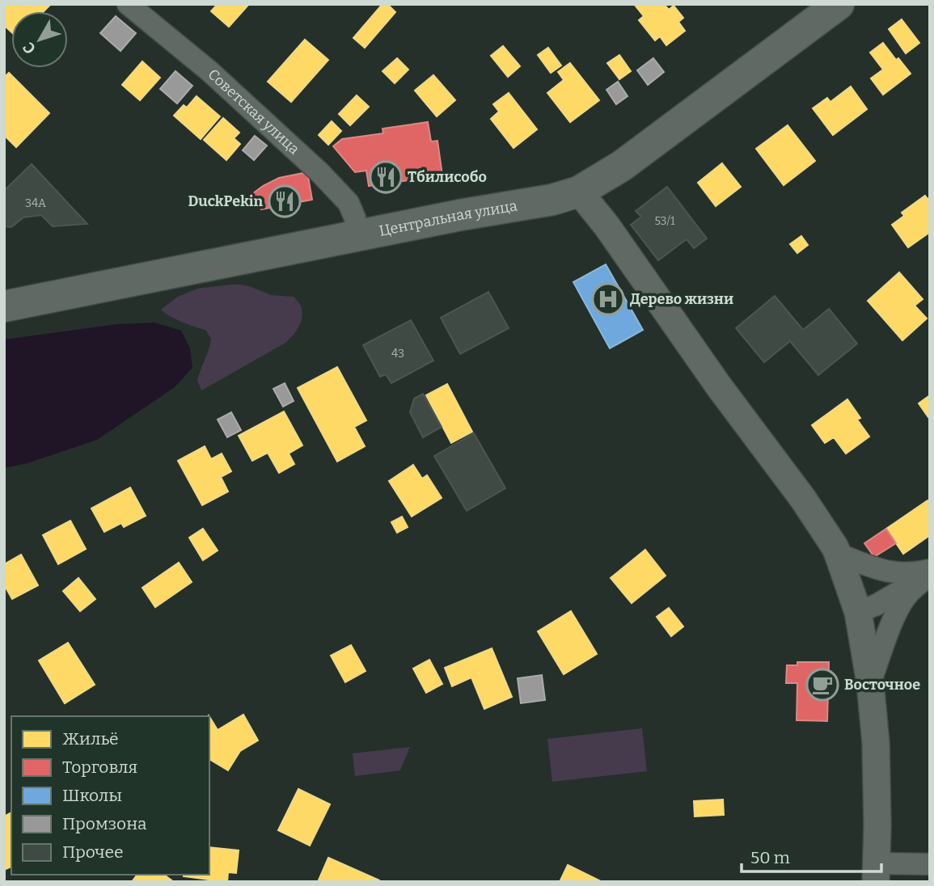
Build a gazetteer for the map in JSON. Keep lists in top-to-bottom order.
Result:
{
  "streets": {
    "main road": ["Центральная улица"],
    "street": ["Советская улица"]
  },
  "crossings": [
    ["Советская улица", "Центральная улица"]
  ],
  "places": {
    "restaurant": ["Тбилисобо", "DuckPekin"],
    "hospital": ["Дерево жизни"],
    "cafe": ["Восточное"]
  },
  "house_numbers": ["34А", "53/1", "43"],
  "legend": [
    "Жильё",
    "Торговля",
    "Школы",
    "Промзона",
    "Прочее"
  ],
  "scale_bar": "50 m",
  "north": "bottom left"
}
